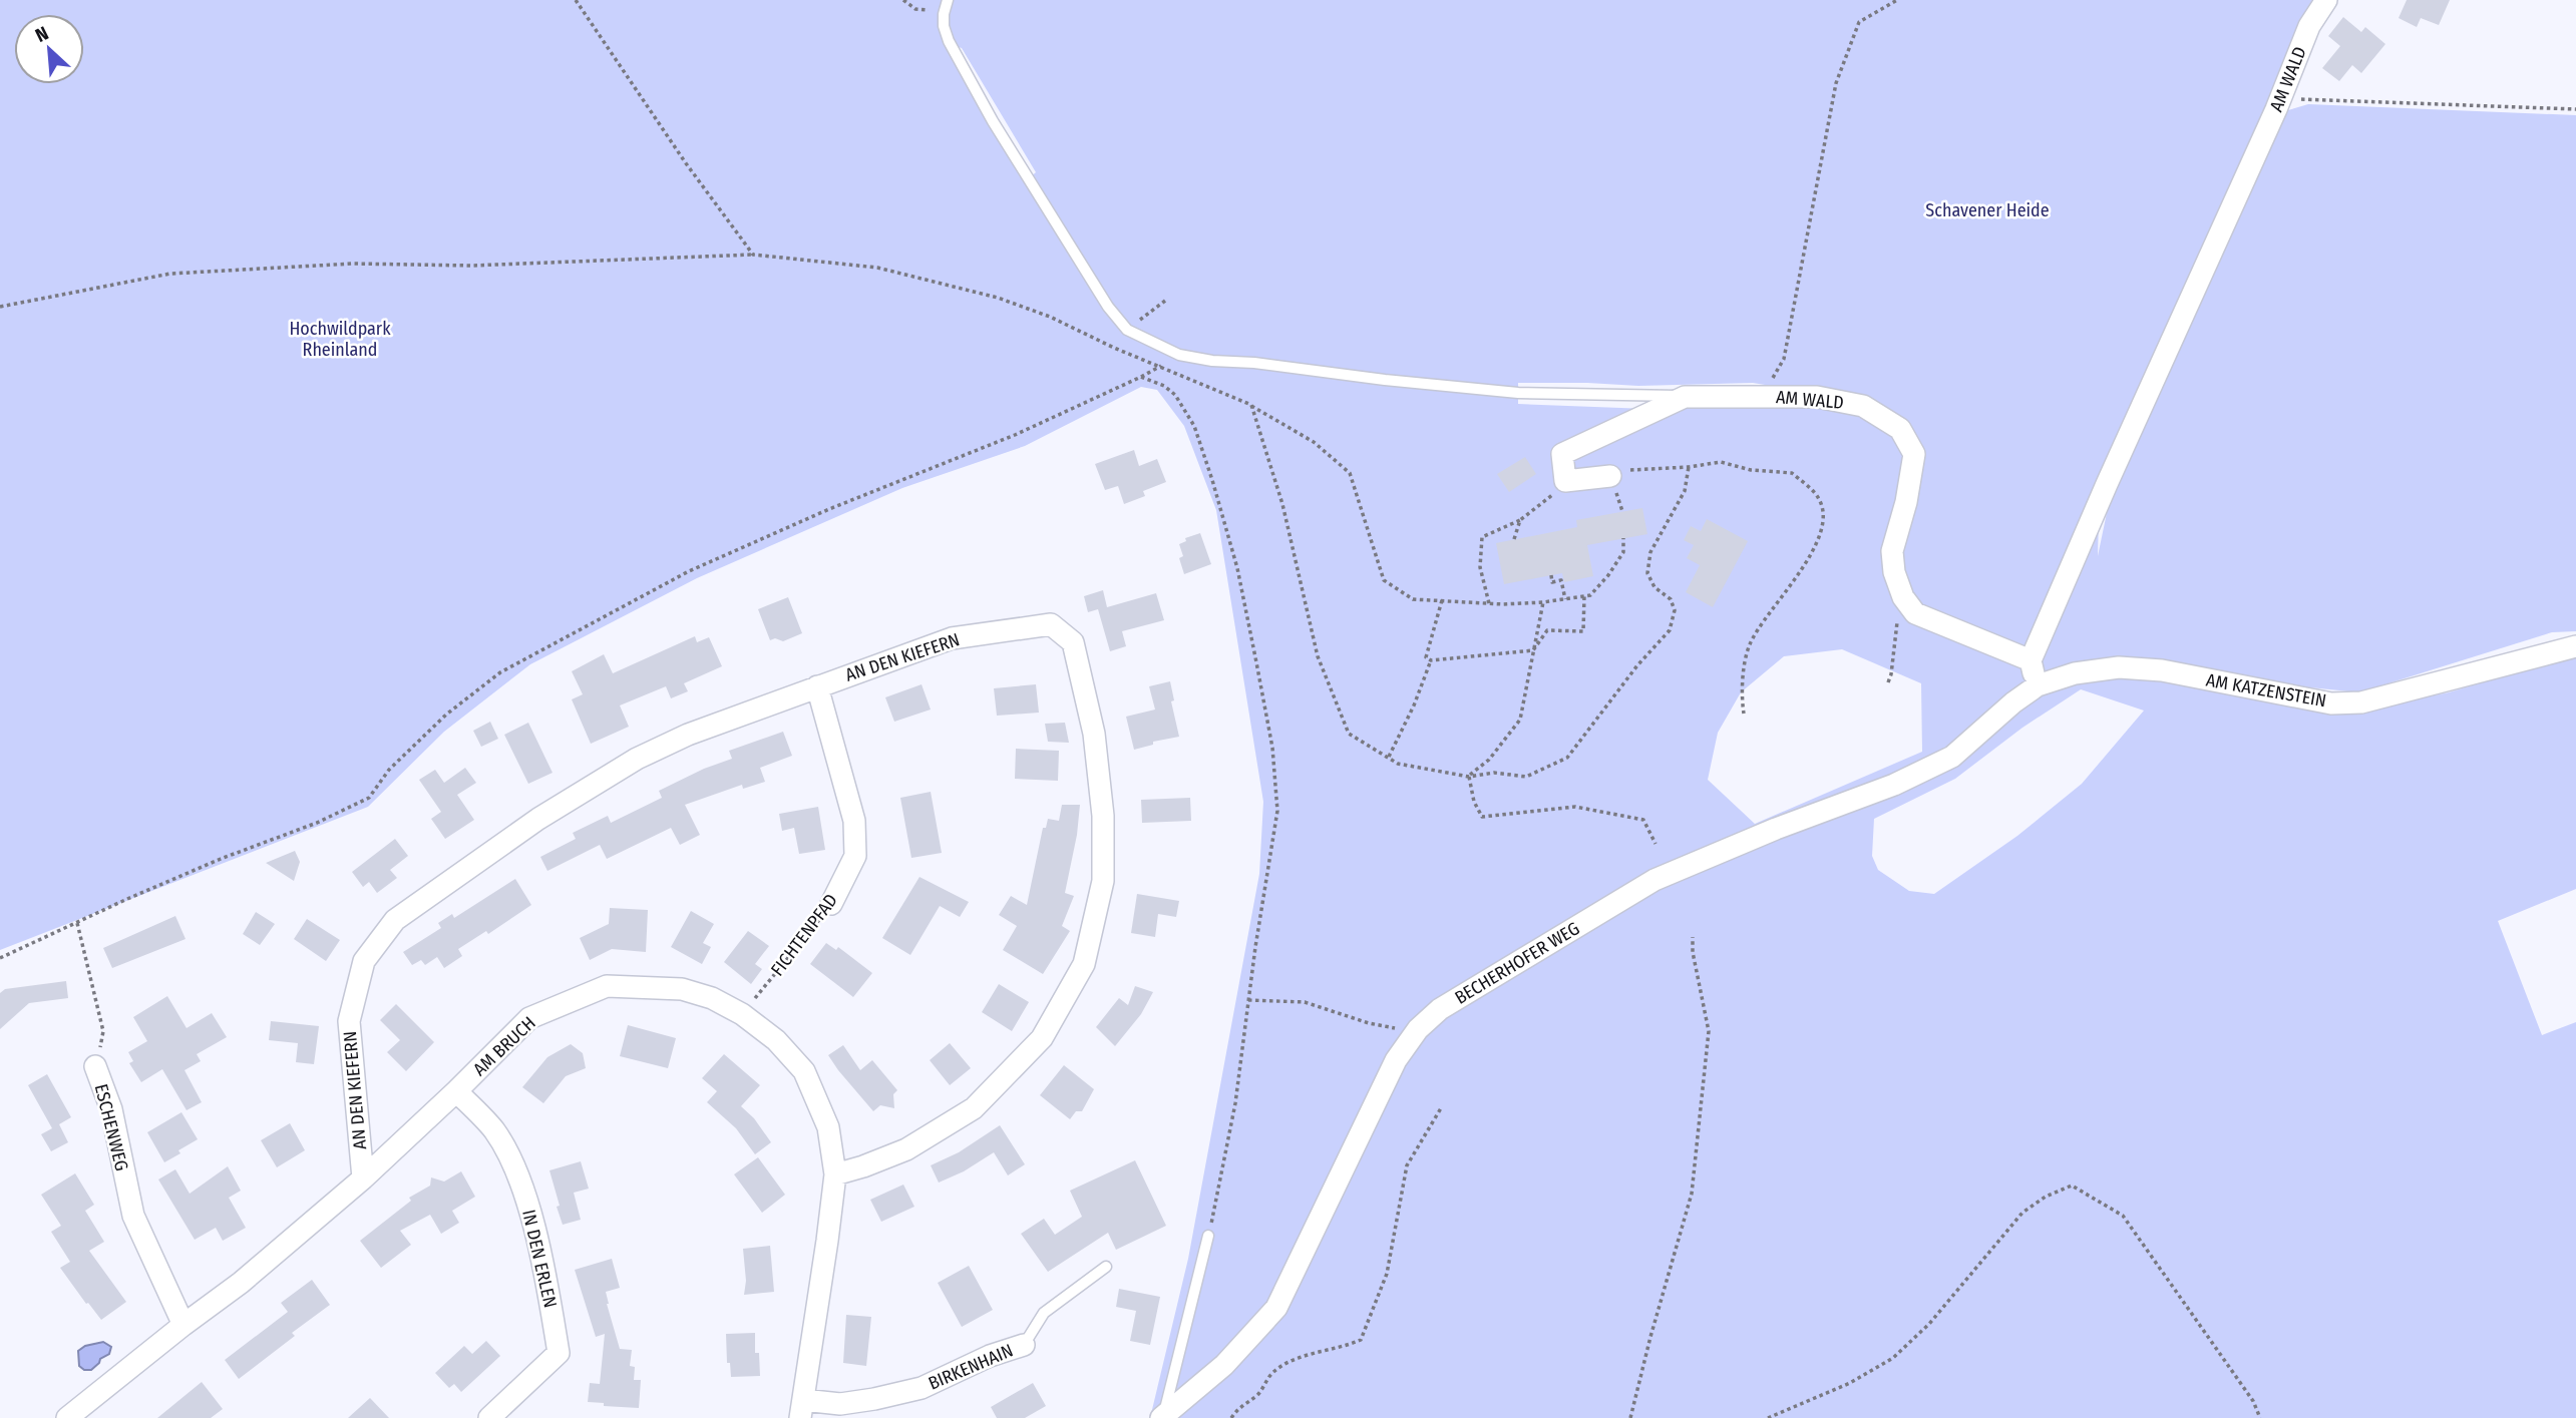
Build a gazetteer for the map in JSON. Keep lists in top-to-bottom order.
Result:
{
  "streets": {
    "street": [
      "AM WALD",
      "AN DEN KIEFERN",
      "AM KATZENSTEIN",
      "FICHTENPFAD",
      "BECHERHOFER WEG",
      "AM BRUCH",
      "ESCHENWEG",
      "IN DEN ERLEN",
      "BIRKENHAIN"
    ]
  },
  "crossings": [
    ["AN DEN KIEFERN", "FICHTENPFAD"],
    ["AN DEN KIEFERN", "AM BRUCH"],
    ["AM KATZENSTEIN", "BECHERHOFER WEG"],
    ["FICHTENPFAD", "AM BRUCH"],
    ["AM BRUCH", "ESCHENWEG"],
    ["AM BRUCH", "IN DEN ERLEN"],
    ["AM BRUCH", "BIRKENHAIN"]
  ],
  "parks": ["Schavener Heide", "Hochwildpark Rheinland"],
  "north": "top left"
}
